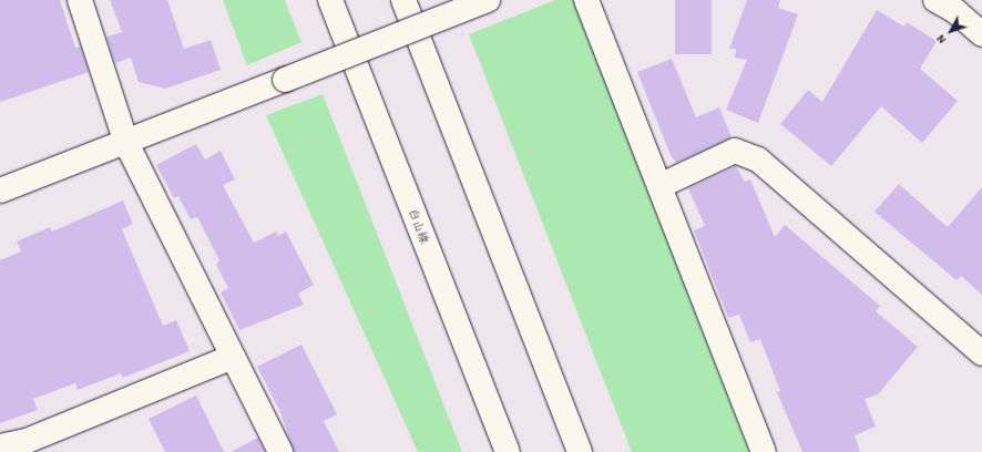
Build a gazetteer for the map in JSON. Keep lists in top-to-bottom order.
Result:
{
  "streets": {
    "street": ["白山線"]
  },
  "north": "bottom left"
}
